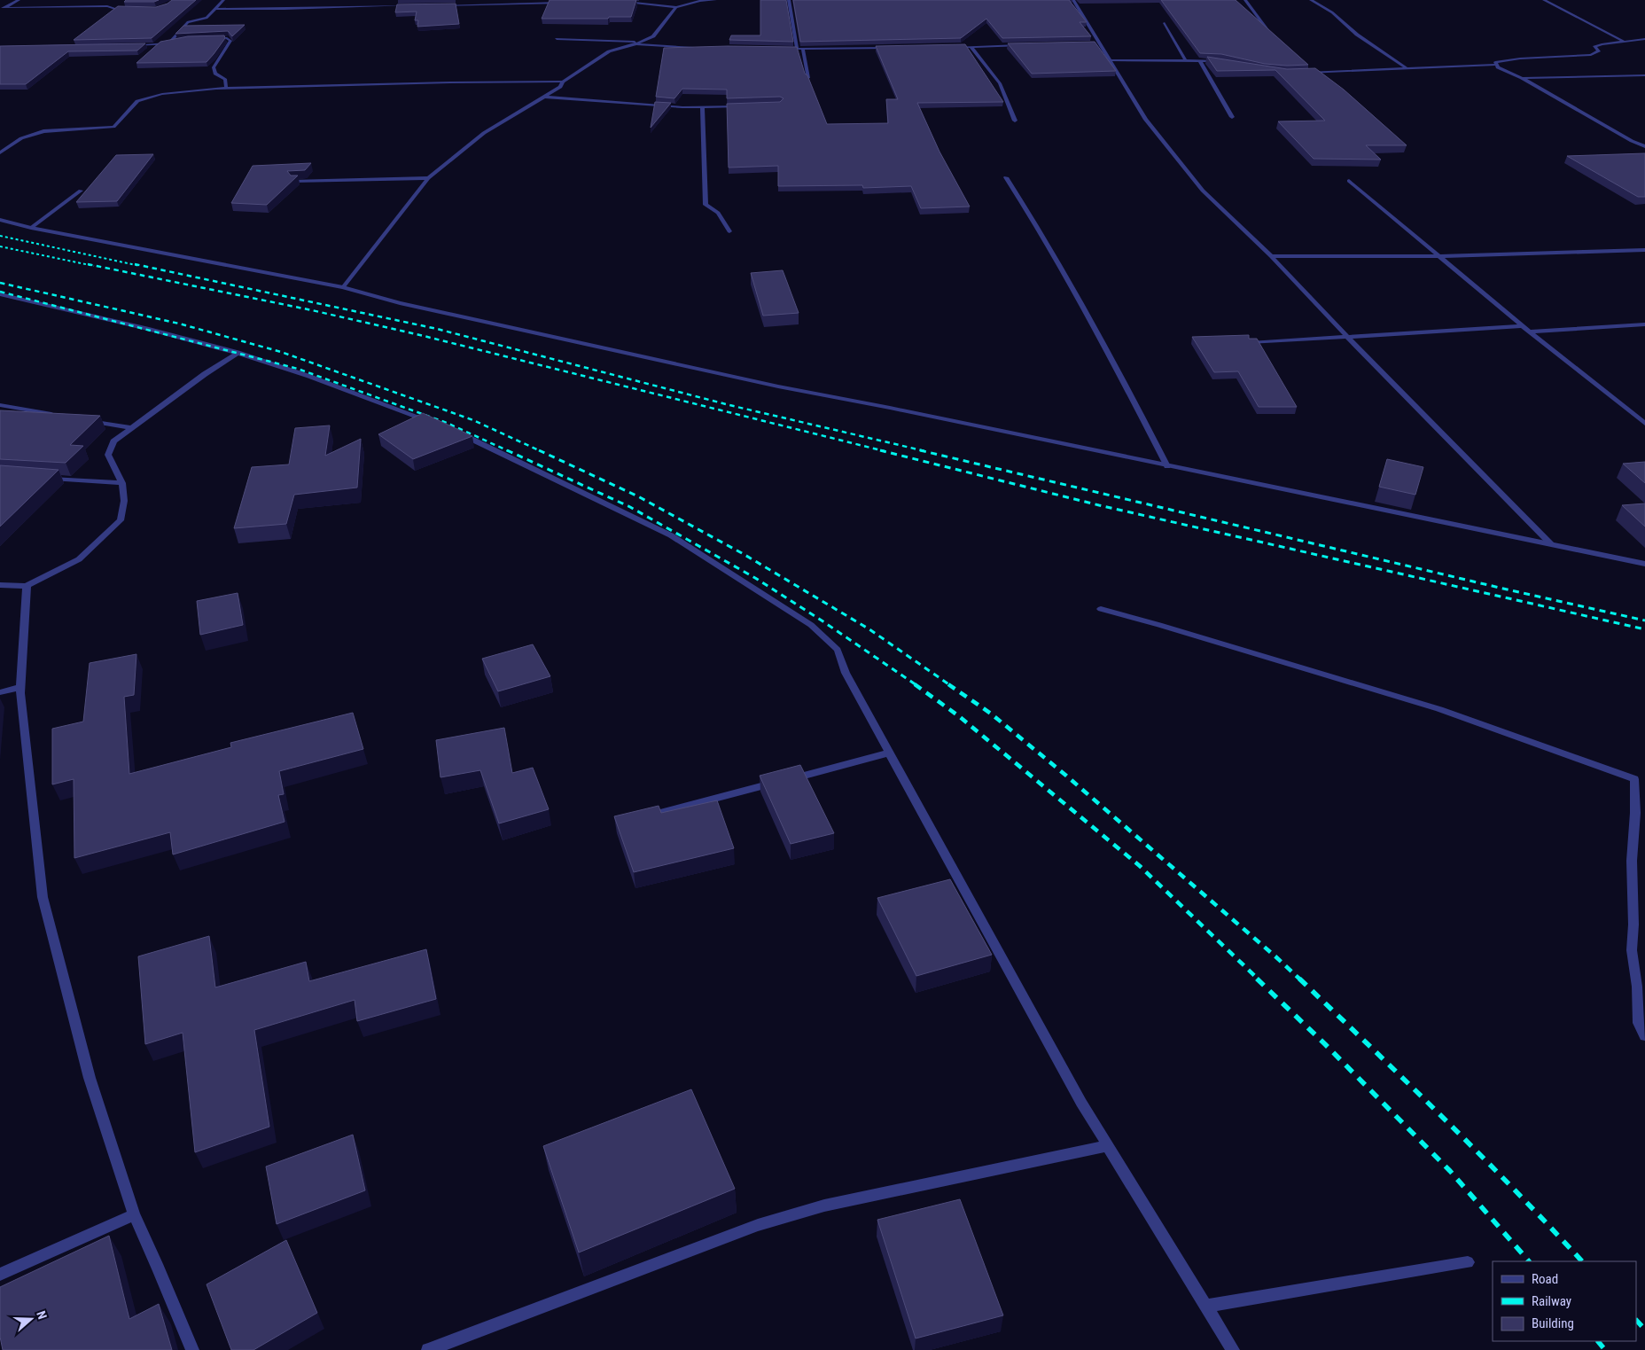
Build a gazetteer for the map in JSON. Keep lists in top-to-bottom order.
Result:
{
  "legend": ["Road", "Railway", "Building"],
  "north": "right"
}
